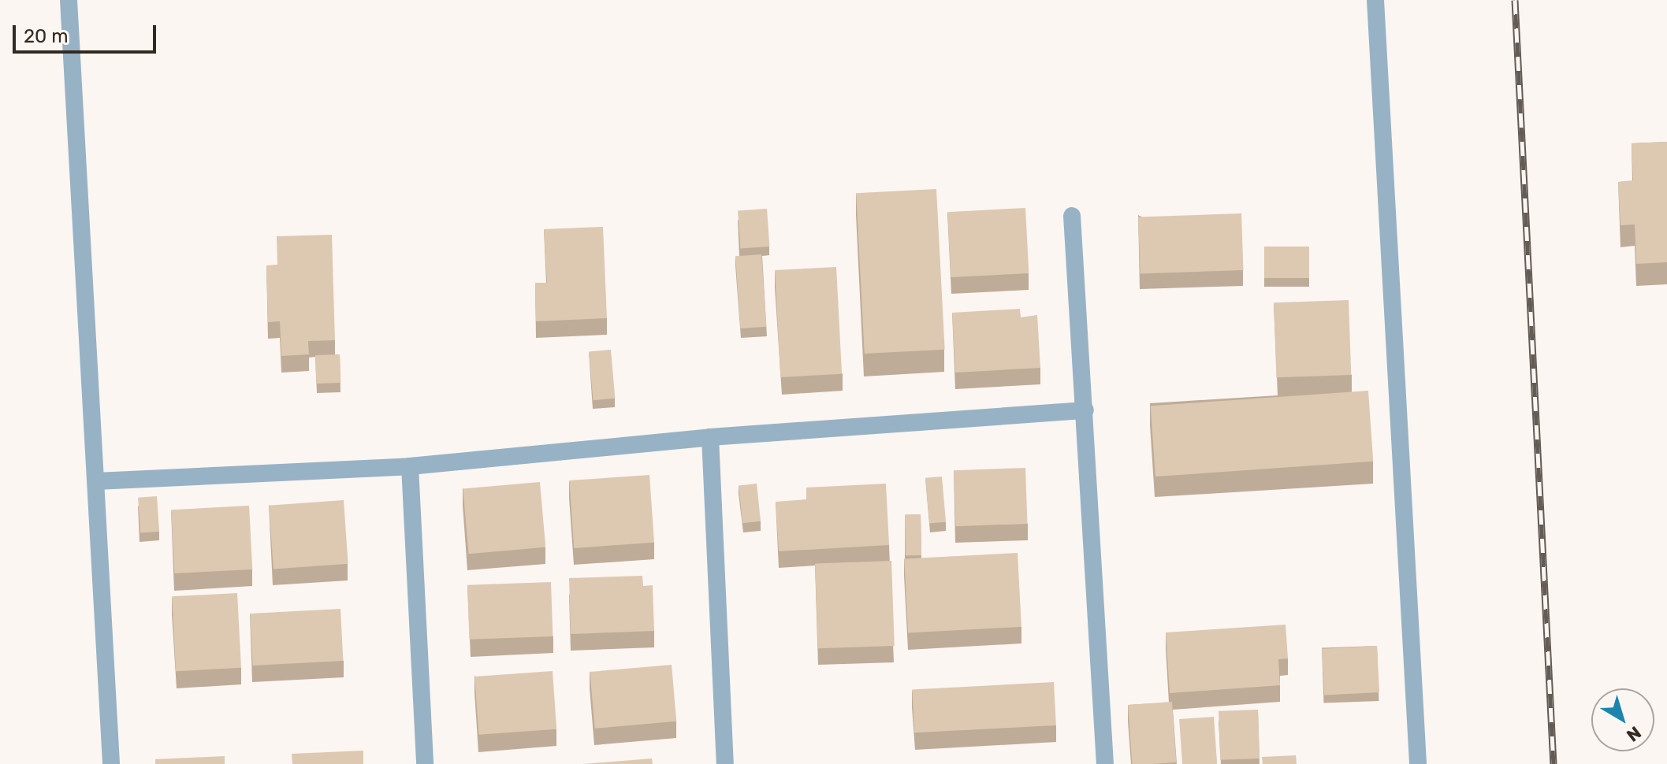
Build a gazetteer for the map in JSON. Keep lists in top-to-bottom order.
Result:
{
  "scale_bar": "20 m",
  "north": "bottom right"
}
